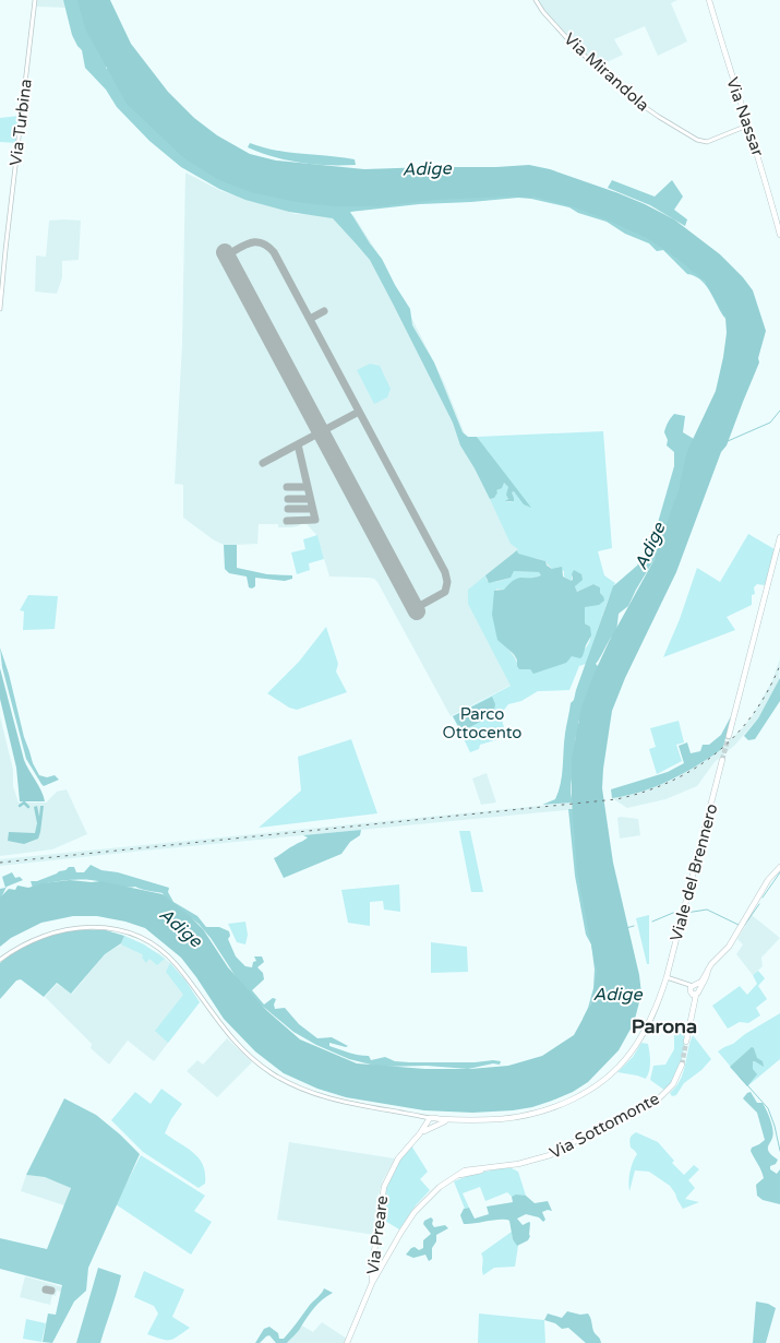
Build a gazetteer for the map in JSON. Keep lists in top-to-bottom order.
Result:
{
  "streets": {
    "main road": [
      "Via Nassar",
      "Viale del Brennero",
      "Via Sottomonte",
      "Via Preare"
    ],
    "street": ["Via Mirandola", "Via Turbina"]
  },
  "crossings": [
    ["Via Mirandola", "Via Nassar"],
    ["Viale del Brennero", "Via Preare"]
  ],
  "districts": ["Parona"],
  "water": ["Adige"],
  "parks": ["Parco Ottocento"]
}
